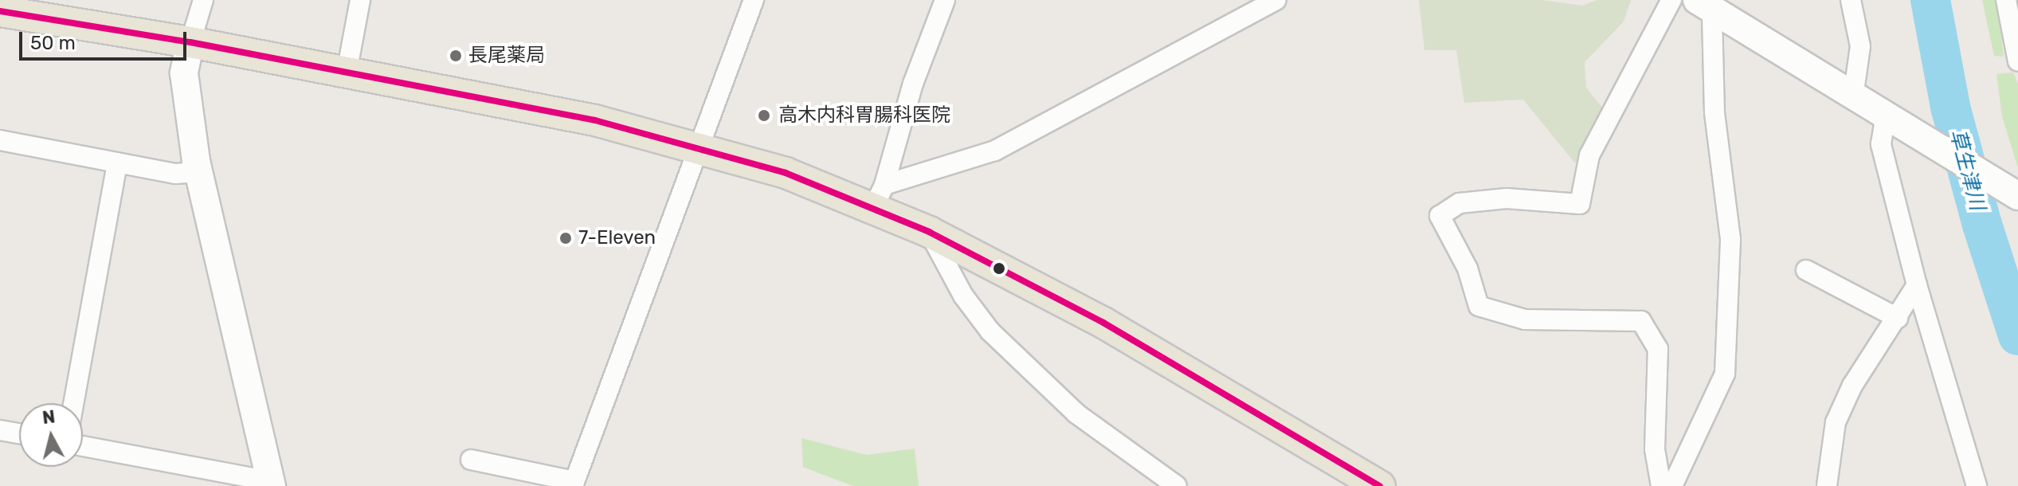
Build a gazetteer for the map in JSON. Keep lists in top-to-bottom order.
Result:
{
  "water": ["草生津川"],
  "places": ["長尾薬局", "高木内科胃腸科医院", "7-Eleven"],
  "lines": ["transit line 50"],
  "scale_bar": "50 m",
  "north": "top"
}
